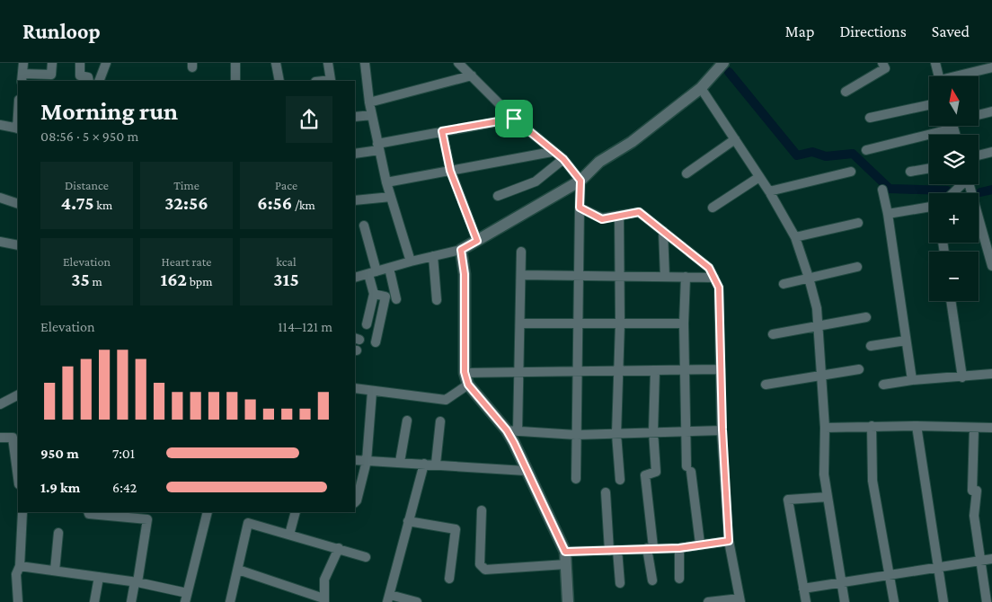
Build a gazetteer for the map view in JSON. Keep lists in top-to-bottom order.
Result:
{
  "north": "top",
  "page": {
    "header": "Runloop",
    "nav": ["Map", "Directions", "Saved"],
    "map_buttons": ["+", "−"],
    "heading": ["Morning run", "08:56 · 5 × 950 m"],
    "stats": [
      ["Distance", "4.75 km"],
      ["Time", "32:56"],
      ["Pace", "6:56 /km"],
      ["Elevation", "35 m"],
      ["Heart rate", "162 bpm"],
      ["kcal", "315"]
    ],
    "chart": ["Elevation", "114–121 m"],
    "list": [
      {
        "name": "950 m",
        "note": "7:01"
      },
      {
        "name": "1.9 km",
        "note": "6:42"
      }
    ]
  }
}
